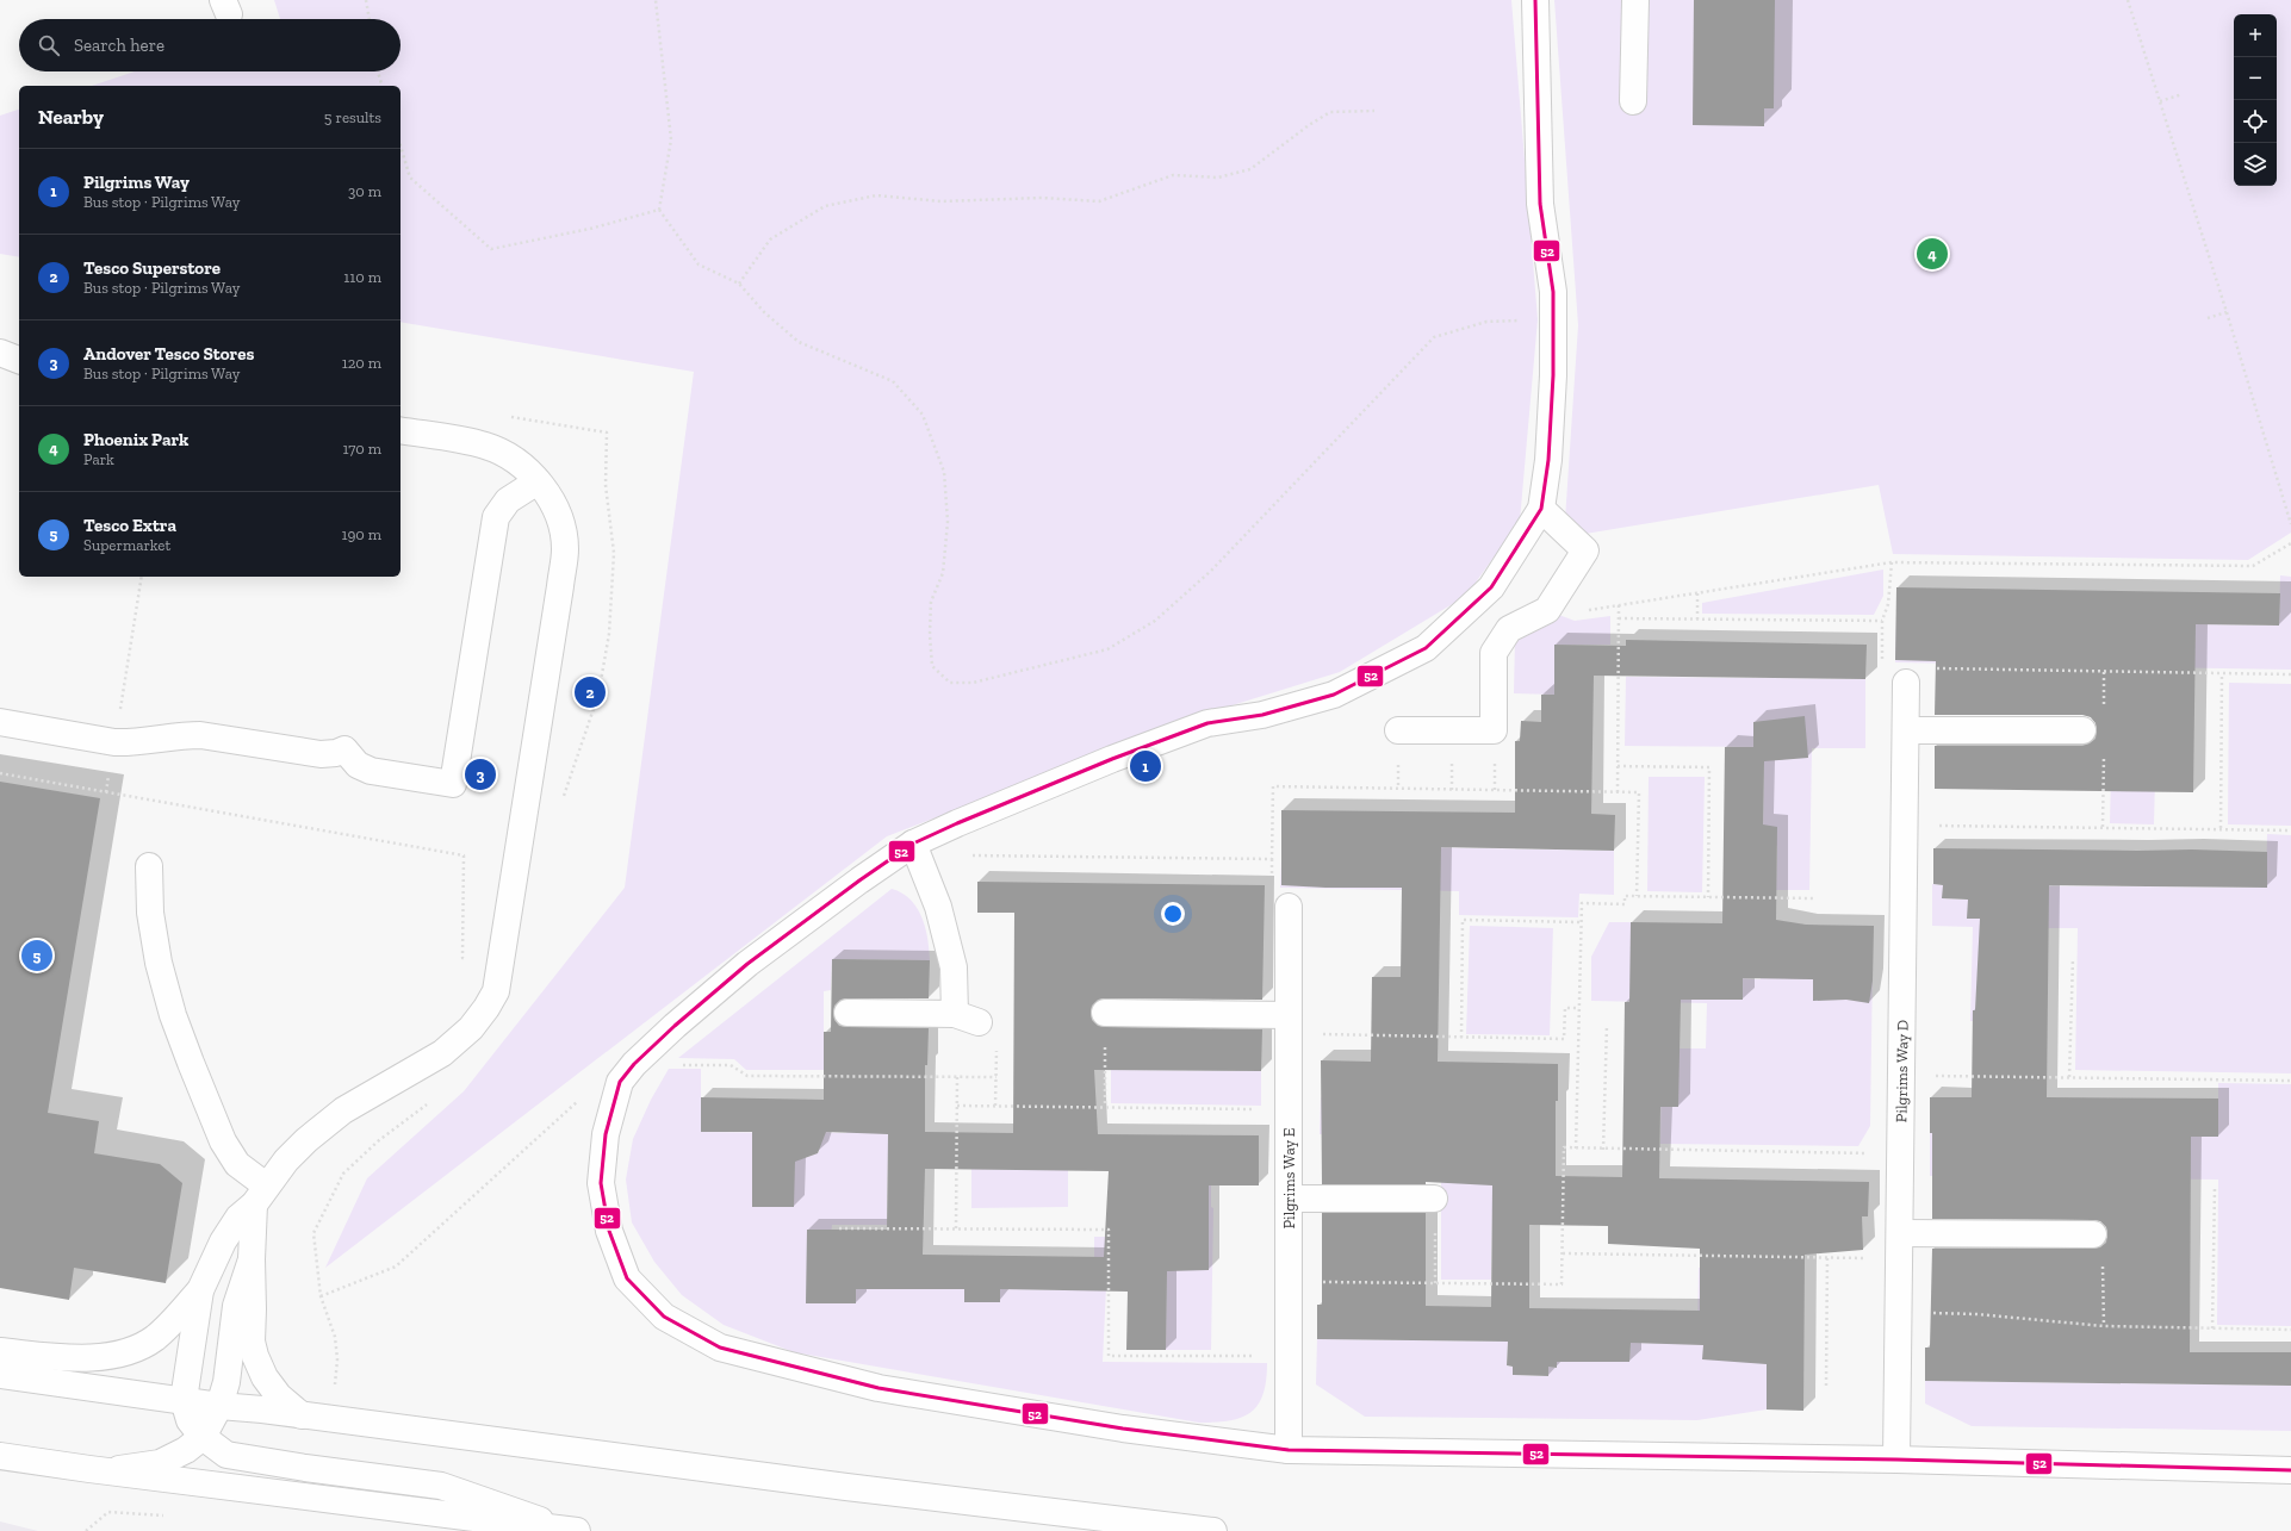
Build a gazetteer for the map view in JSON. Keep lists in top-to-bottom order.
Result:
{
  "streets": {
    "street": ["Pilgrims Way D", "Pilgrims Way E"]
  },
  "lines": ["transit line 52"],
  "page": {
    "map_buttons": ["+", "−"],
    "search": "Search here",
    "heading": ["Nearby", "5 results"],
    "list": [
      {
        "mark": "1",
        "name": "Pilgrims Way",
        "note": "Bus stop · Pilgrims Way",
        "value": "30 m"
      },
      {
        "mark": "2",
        "name": "Tesco Superstore",
        "note": "Bus stop · Pilgrims Way",
        "value": "110 m"
      },
      {
        "mark": "3",
        "name": "Andover Tesco Stores",
        "note": "Bus stop · Pilgrims Way",
        "value": "120 m"
      },
      {
        "mark": "4",
        "name": "Phoenix Park",
        "note": "Park",
        "value": "170 m"
      },
      {
        "mark": "5",
        "name": "Tesco Extra",
        "note": "Supermarket",
        "value": "190 m"
      }
    ],
    "pins": [
      "4",
      "2",
      "1",
      "3",
      "5"
    ]
  }
}
